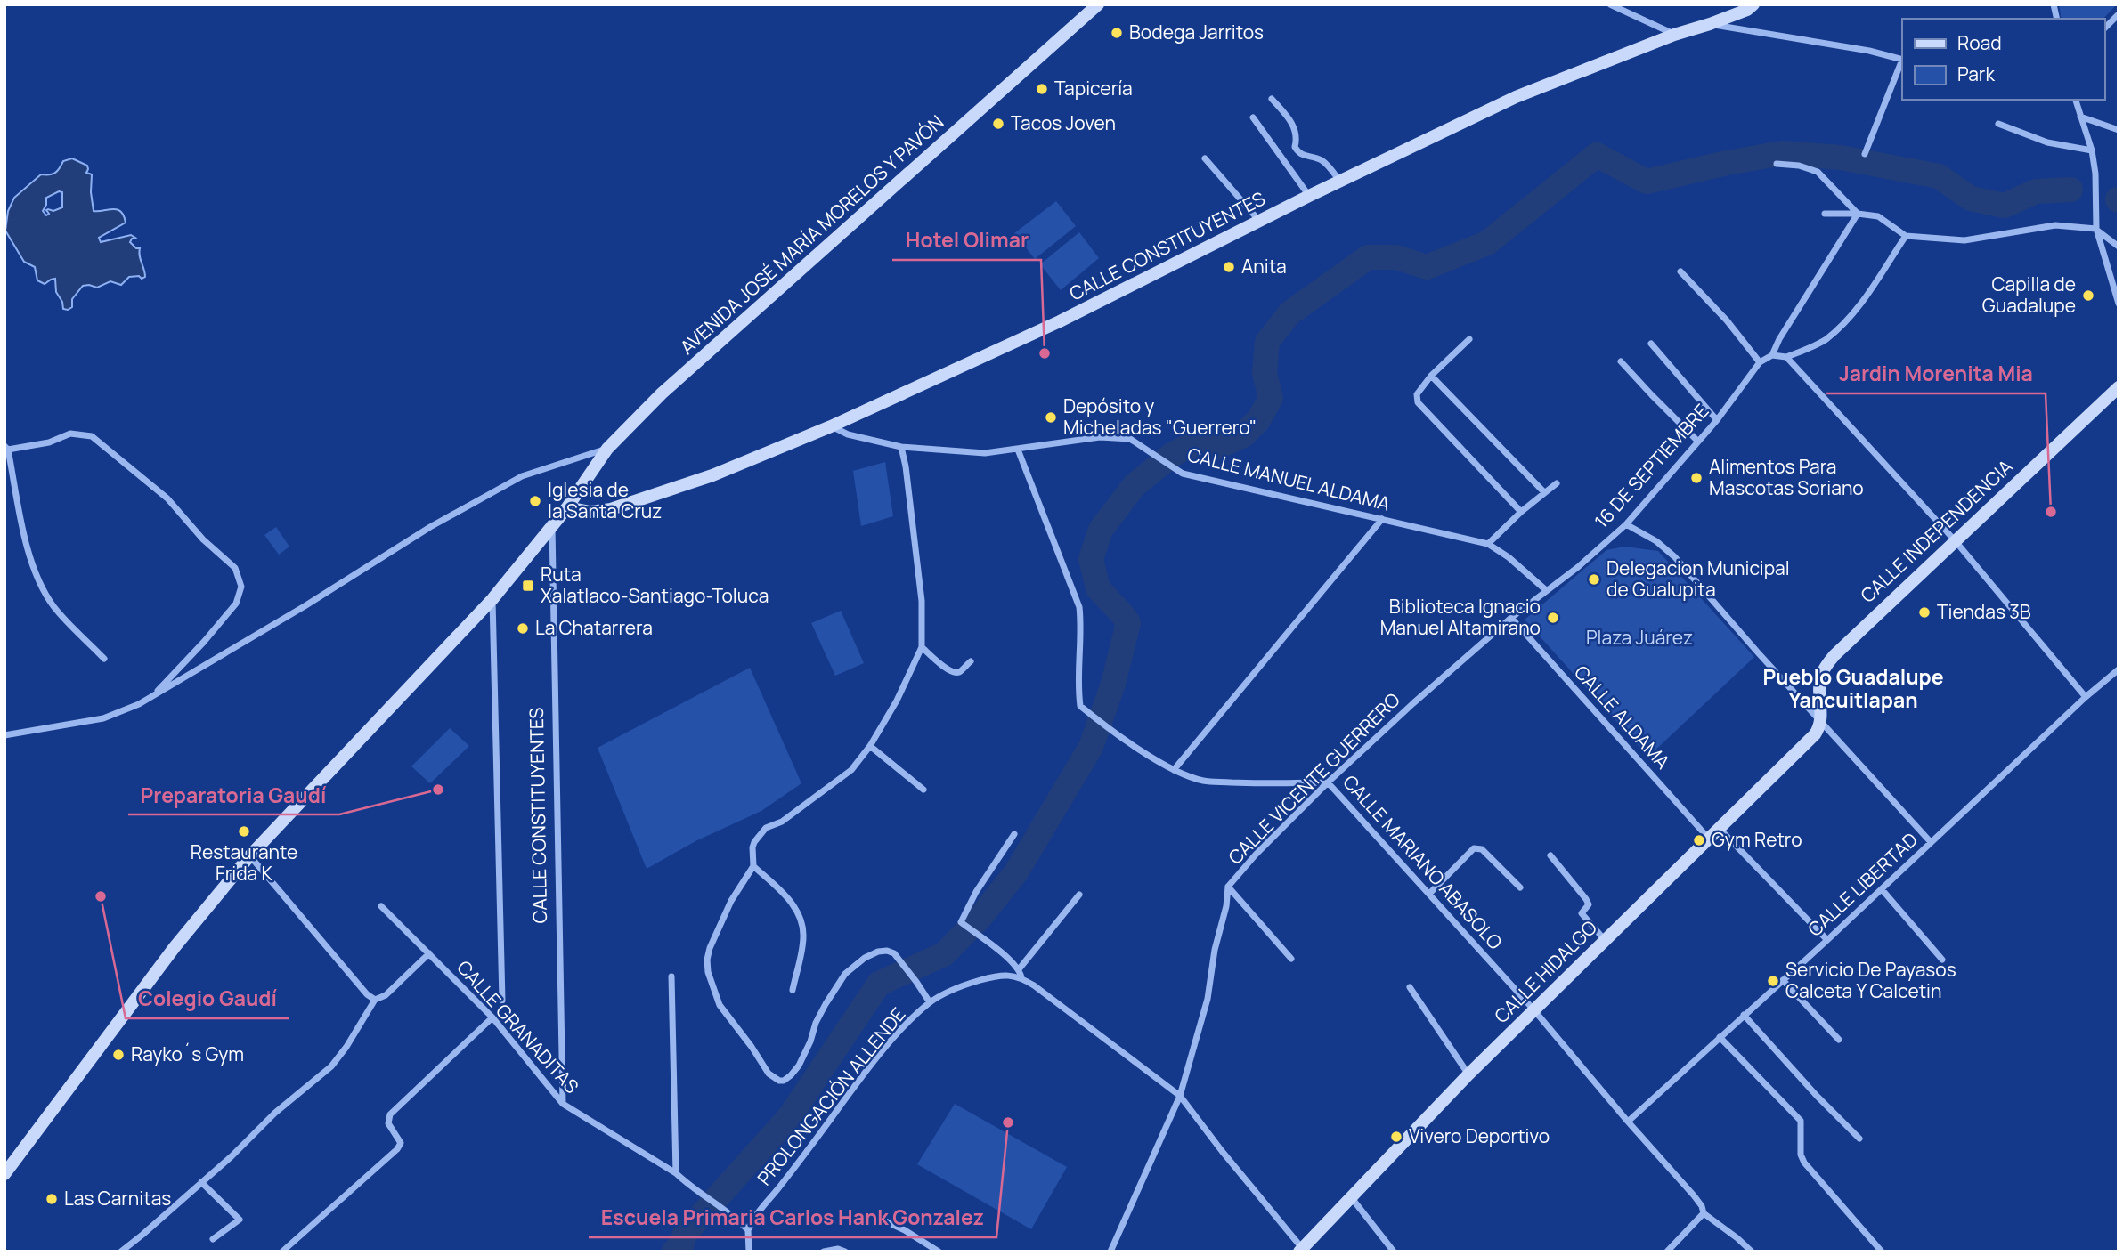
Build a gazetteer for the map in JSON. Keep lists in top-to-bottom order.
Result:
{
  "streets": {
    "main road": [
      "AVENIDA JOSÉ MARÍA MORELOS Y PAVÓN",
      "CALLE CONSTITUYENTES",
      "CALLE INDEPENDENCIA",
      "CALLE HIDALGO"
    ],
    "street": [
      "16 DE SEPTIEMBRE",
      "CALLE MANUEL ALDAMA",
      "CALLE ALDAMA",
      "CALLE VICENTE GUERRERO",
      "CALLE MARIANO ABASOLO",
      "CALLE LIBERTAD",
      "CALLE GRANADITAS",
      "PROLONGACIÓN ALLENDE"
    ]
  },
  "crossings": [
    ["AVENIDA JOSÉ MARÍA MORELOS Y PAVÓN", "CALLE CONSTITUYENTES"],
    ["CALLE CONSTITUYENTES", "CALLE MANUEL ALDAMA"],
    ["CALLE CONSTITUYENTES", "CALLE GRANADITAS"],
    ["16 DE SEPTIEMBRE", "CALLE MANUEL ALDAMA"],
    ["16 DE SEPTIEMBRE", "CALLE VICENTE GUERRERO"],
    ["CALLE MANUEL ALDAMA", "CALLE VICENTE GUERRERO"],
    ["CALLE MANUEL ALDAMA", "CALLE MARIANO ABASOLO"],
    ["CALLE INDEPENDENCIA", "CALLE HIDALGO"],
    ["CALLE ALDAMA", "CALLE VICENTE GUERRERO"],
    ["CALLE ALDAMA", "CALLE HIDALGO"],
    ["CALLE VICENTE GUERRERO", "CALLE MARIANO ABASOLO"],
    ["CALLE MARIANO ABASOLO", "CALLE LIBERTAD"],
    ["CALLE MARIANO ABASOLO", "CALLE HIDALGO"],
    ["CALLE GRANADITAS", "PROLONGACIÓN ALLENDE"]
  ],
  "districts": ["Pueblo Guadalupe Yancuitlapan"],
  "parks": ["Plaza Juárez"],
  "places": {
    "other": [
      "Bodega Jarritos",
      "Tapicería",
      "Tacos Joven",
      "Anita",
      "Capilla de Guadalupe",
      "Hotel Olimar",
      "Depósito y Micheladas \"Guerrero\"",
      "Alimentos Para Mascotas Soriano",
      "Iglesia de la Santa Cruz",
      "Jardin Morenita Mia",
      "Delegacion Municipal de Gualupita",
      "Tiendas 3B",
      "Biblioteca Ignacio Manuel Altamirano",
      "La Chatarrera",
      "Preparatoria Gaudí",
      "Restaurante Frida K",
      "Gym Retro",
      "Colegio Gaudí",
      "Servicio De Payasos Calceta Y Calcetin",
      "Rayko´s Gym",
      "Escuela Primaria Carlos Hank Gonzalez",
      "Vivero Deportivo",
      "Las Carnitas"
    ],
    "transit": ["Ruta Xalatlaco-Santiago-Toluca"]
  },
  "legend": ["Road", "Park"]
}
